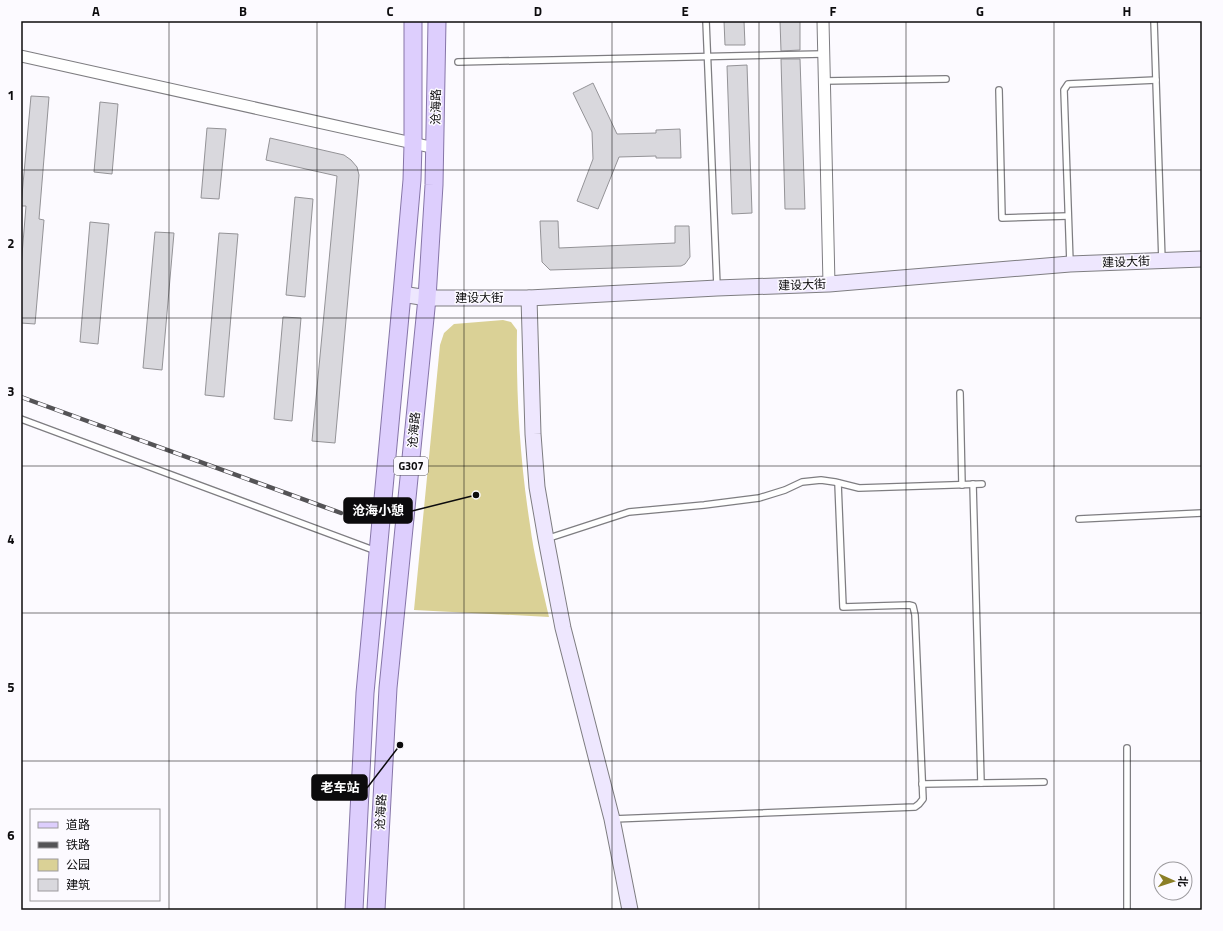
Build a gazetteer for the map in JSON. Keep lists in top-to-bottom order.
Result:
{
  "streets": {
    "main road": ["沧海路", "G307"],
    "street": ["建设大街"]
  },
  "crossings": [
    ["沧海路", "建设大街"]
  ],
  "places": ["沧海小憩", "老车站"],
  "legend": [
    "道路",
    "铁路",
    "公园",
    "建筑"
  ],
  "north": "right",
  "grid": {
    "columns": [
      "A",
      "B",
      "C",
      "D",
      "E",
      "F",
      "G",
      "H"
    ],
    "rows": [
      "1",
      "2",
      "3",
      "4",
      "5",
      "6"
    ]
  }
}
